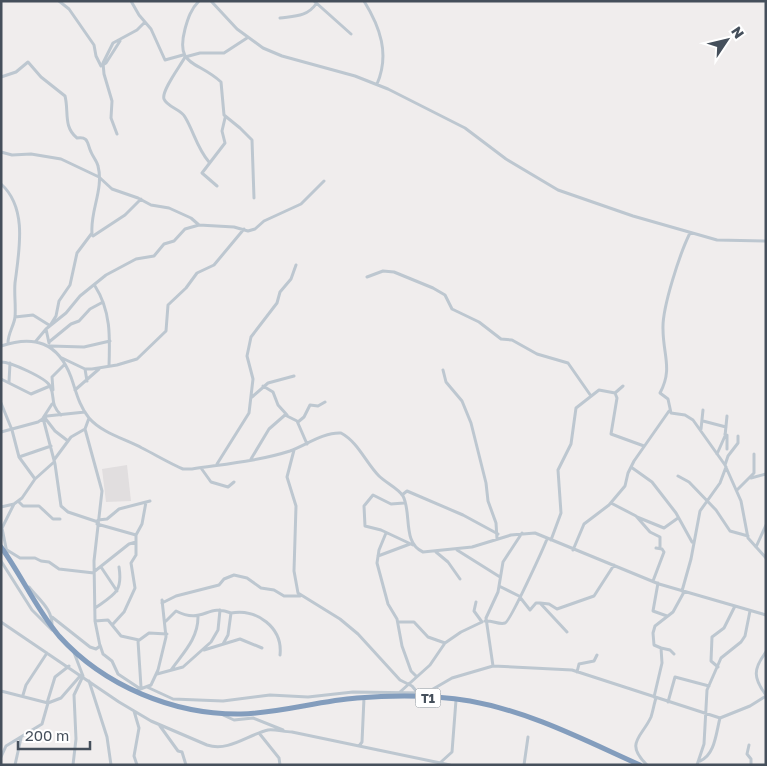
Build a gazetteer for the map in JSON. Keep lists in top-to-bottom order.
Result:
{
  "streets": {
    "highway": ["T1"]
  },
  "scale_bar": "200 m",
  "north": "top right"
}
